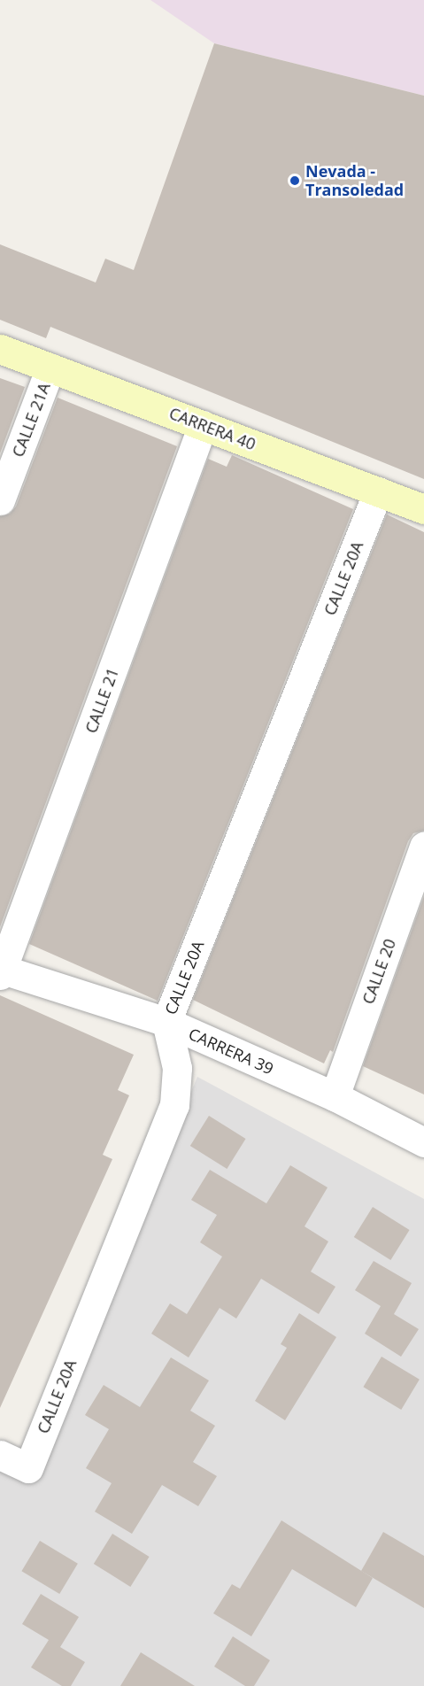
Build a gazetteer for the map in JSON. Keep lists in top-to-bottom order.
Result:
{
  "streets": {
    "street": [
      "CALLE 21A",
      "CARRERA 40",
      "CALLE 20A",
      "CALLE 21",
      "CALLE 20",
      "CARRERA 39"
    ]
  },
  "crossings": [
    ["CALLE 21A", "CARRERA 40"],
    ["CARRERA 40", "CALLE 20A"],
    ["CARRERA 40", "CALLE 21"],
    ["CALLE 20A", "CARRERA 39"],
    ["CALLE 21", "CARRERA 39"],
    ["CALLE 20", "CARRERA 39"]
  ],
  "places": ["Nevada - Transoledad"]
}
